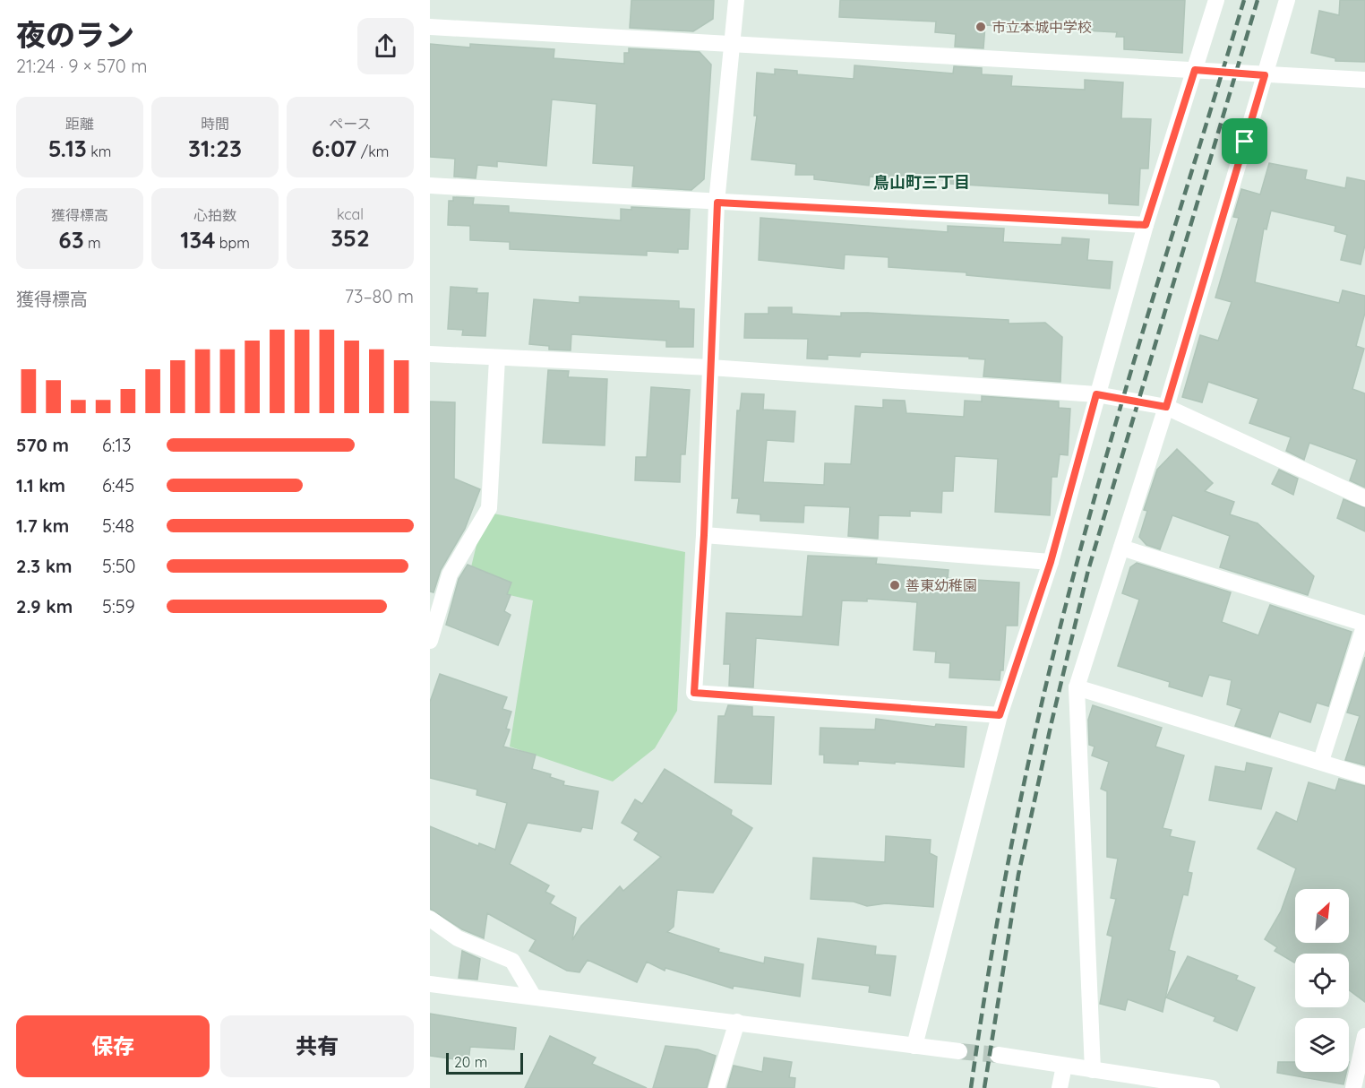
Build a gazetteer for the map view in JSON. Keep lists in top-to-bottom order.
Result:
{
  "districts": ["鳥山町三丁目"],
  "places": ["市立本城中学校", "善東幼稚園"],
  "scale_bar": "20 m",
  "north": "top right",
  "page": {
    "heading": ["夜のラン", "21:24 · 9 × 570 m"],
    "stats": [
      ["距離", "5.13 km"],
      ["時間", "31:23"],
      ["ペース", "6:07 /km"],
      ["獲得標高", "63 m"],
      ["心拍数", "134 bpm"],
      ["kcal", "352"]
    ],
    "chart": ["獲得標高", "73–80 m"],
    "list": [
      {
        "name": "570 m",
        "note": "6:13"
      },
      {
        "name": "1.1 km",
        "note": "6:45"
      },
      {
        "name": "1.7 km",
        "note": "5:48"
      },
      {
        "name": "2.3 km",
        "note": "5:50"
      },
      {
        "name": "2.9 km",
        "note": "5:59"
      }
    ],
    "buttons": ["保存", "共有"],
    "scale": "20 m"
  }
}
